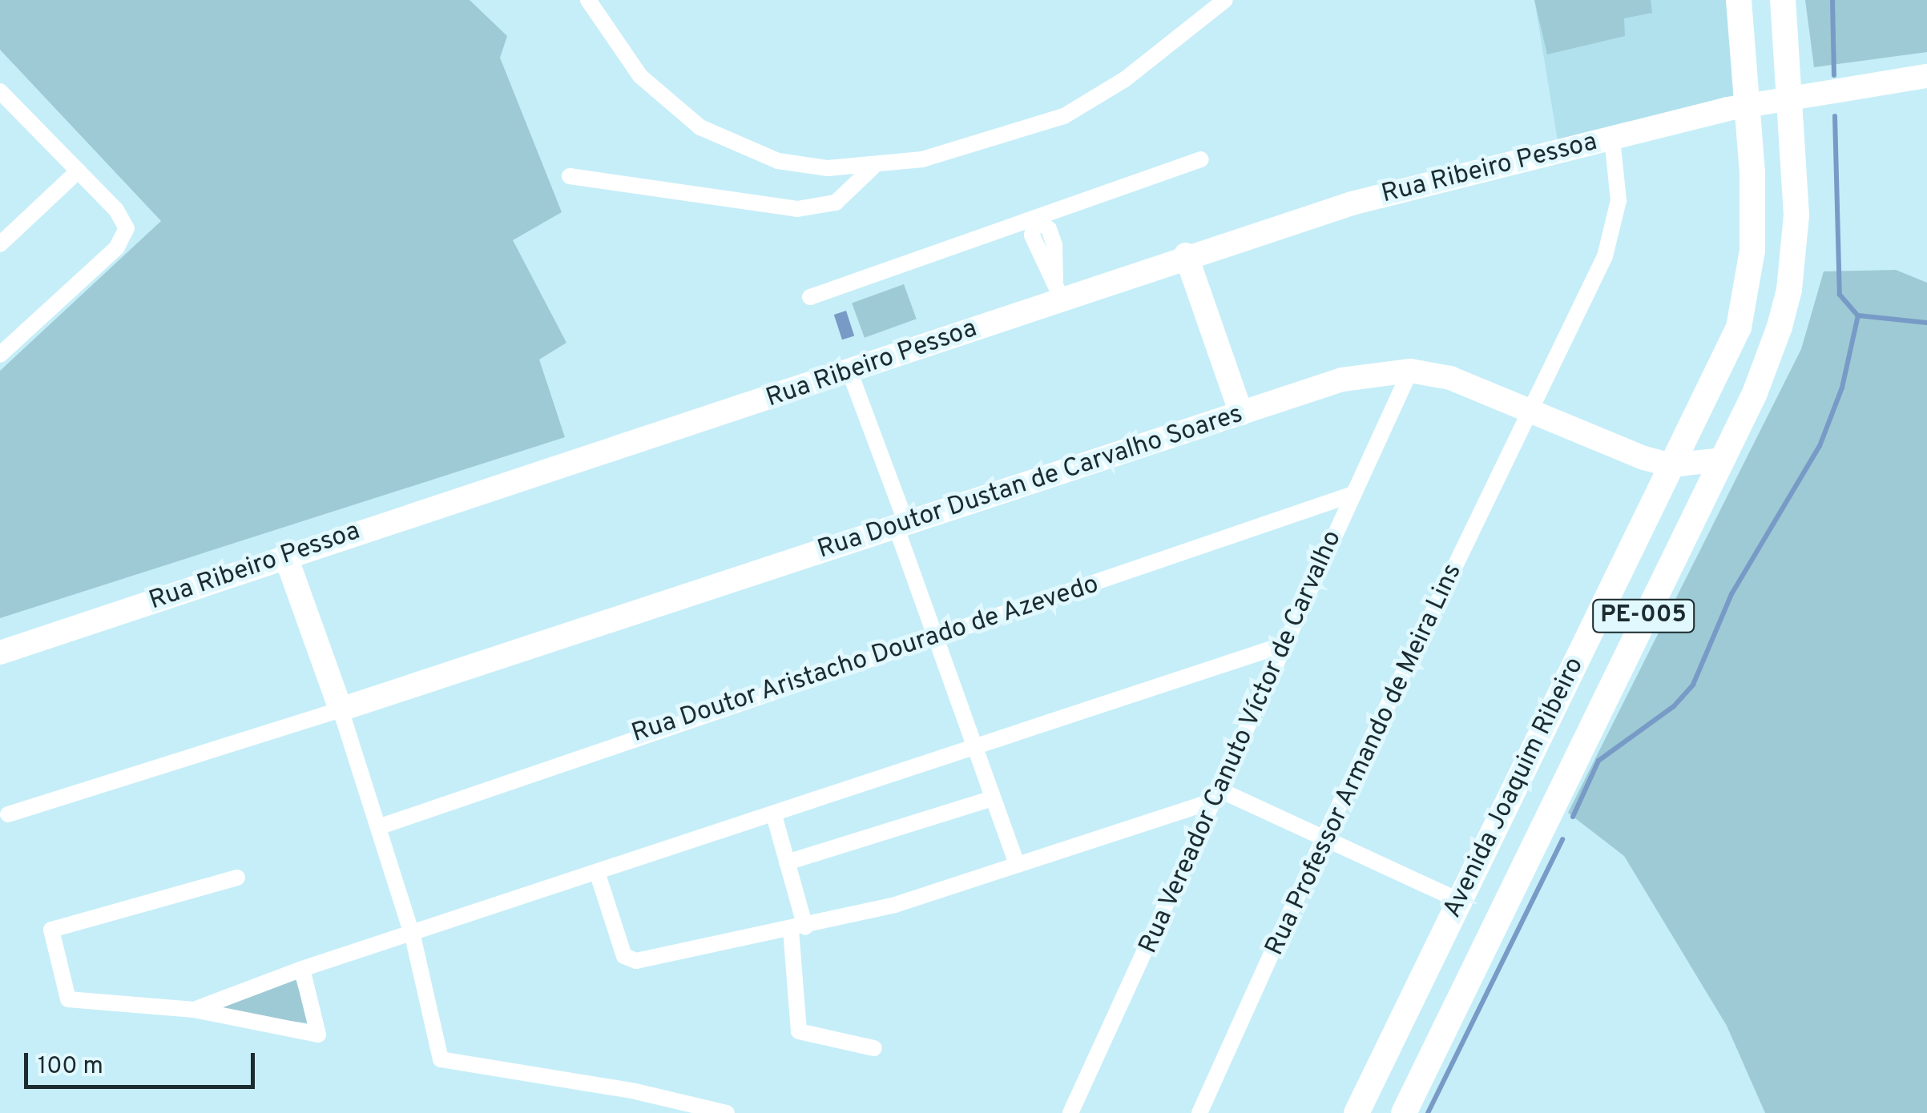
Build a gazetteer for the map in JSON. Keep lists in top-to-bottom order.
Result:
{
  "streets": {
    "main road": [
      "Rua Ribeiro Pessoa",
      "Rua Doutor Dustan de Carvalho Soares",
      "PE-005",
      "Avenida Joaquim Ribeiro"
    ],
    "street": ["Rua Doutor Aristacho Dourado de Azevedo", "Rua Vereador Canuto Víctor de Carvalho", "Rua Professor Armando de Meira Lins"]
  },
  "crossings": [
    ["Rua Ribeiro Pessoa", "Rua Professor Armando de Meira Lins"],
    ["Rua Ribeiro Pessoa", "Avenida Joaquim Ribeiro"],
    ["Rua Doutor Dustan de Carvalho Soares", "Rua Vereador Canuto Víctor de Carvalho"],
    ["Rua Doutor Dustan de Carvalho Soares", "Rua Professor Armando de Meira Lins"],
    ["Rua Doutor Dustan de Carvalho Soares", "Avenida Joaquim Ribeiro"],
    ["Rua Doutor Aristacho Dourado de Azevedo", "Rua Vereador Canuto Víctor de Carvalho"]
  ],
  "scale_bar": "100 m"
}
